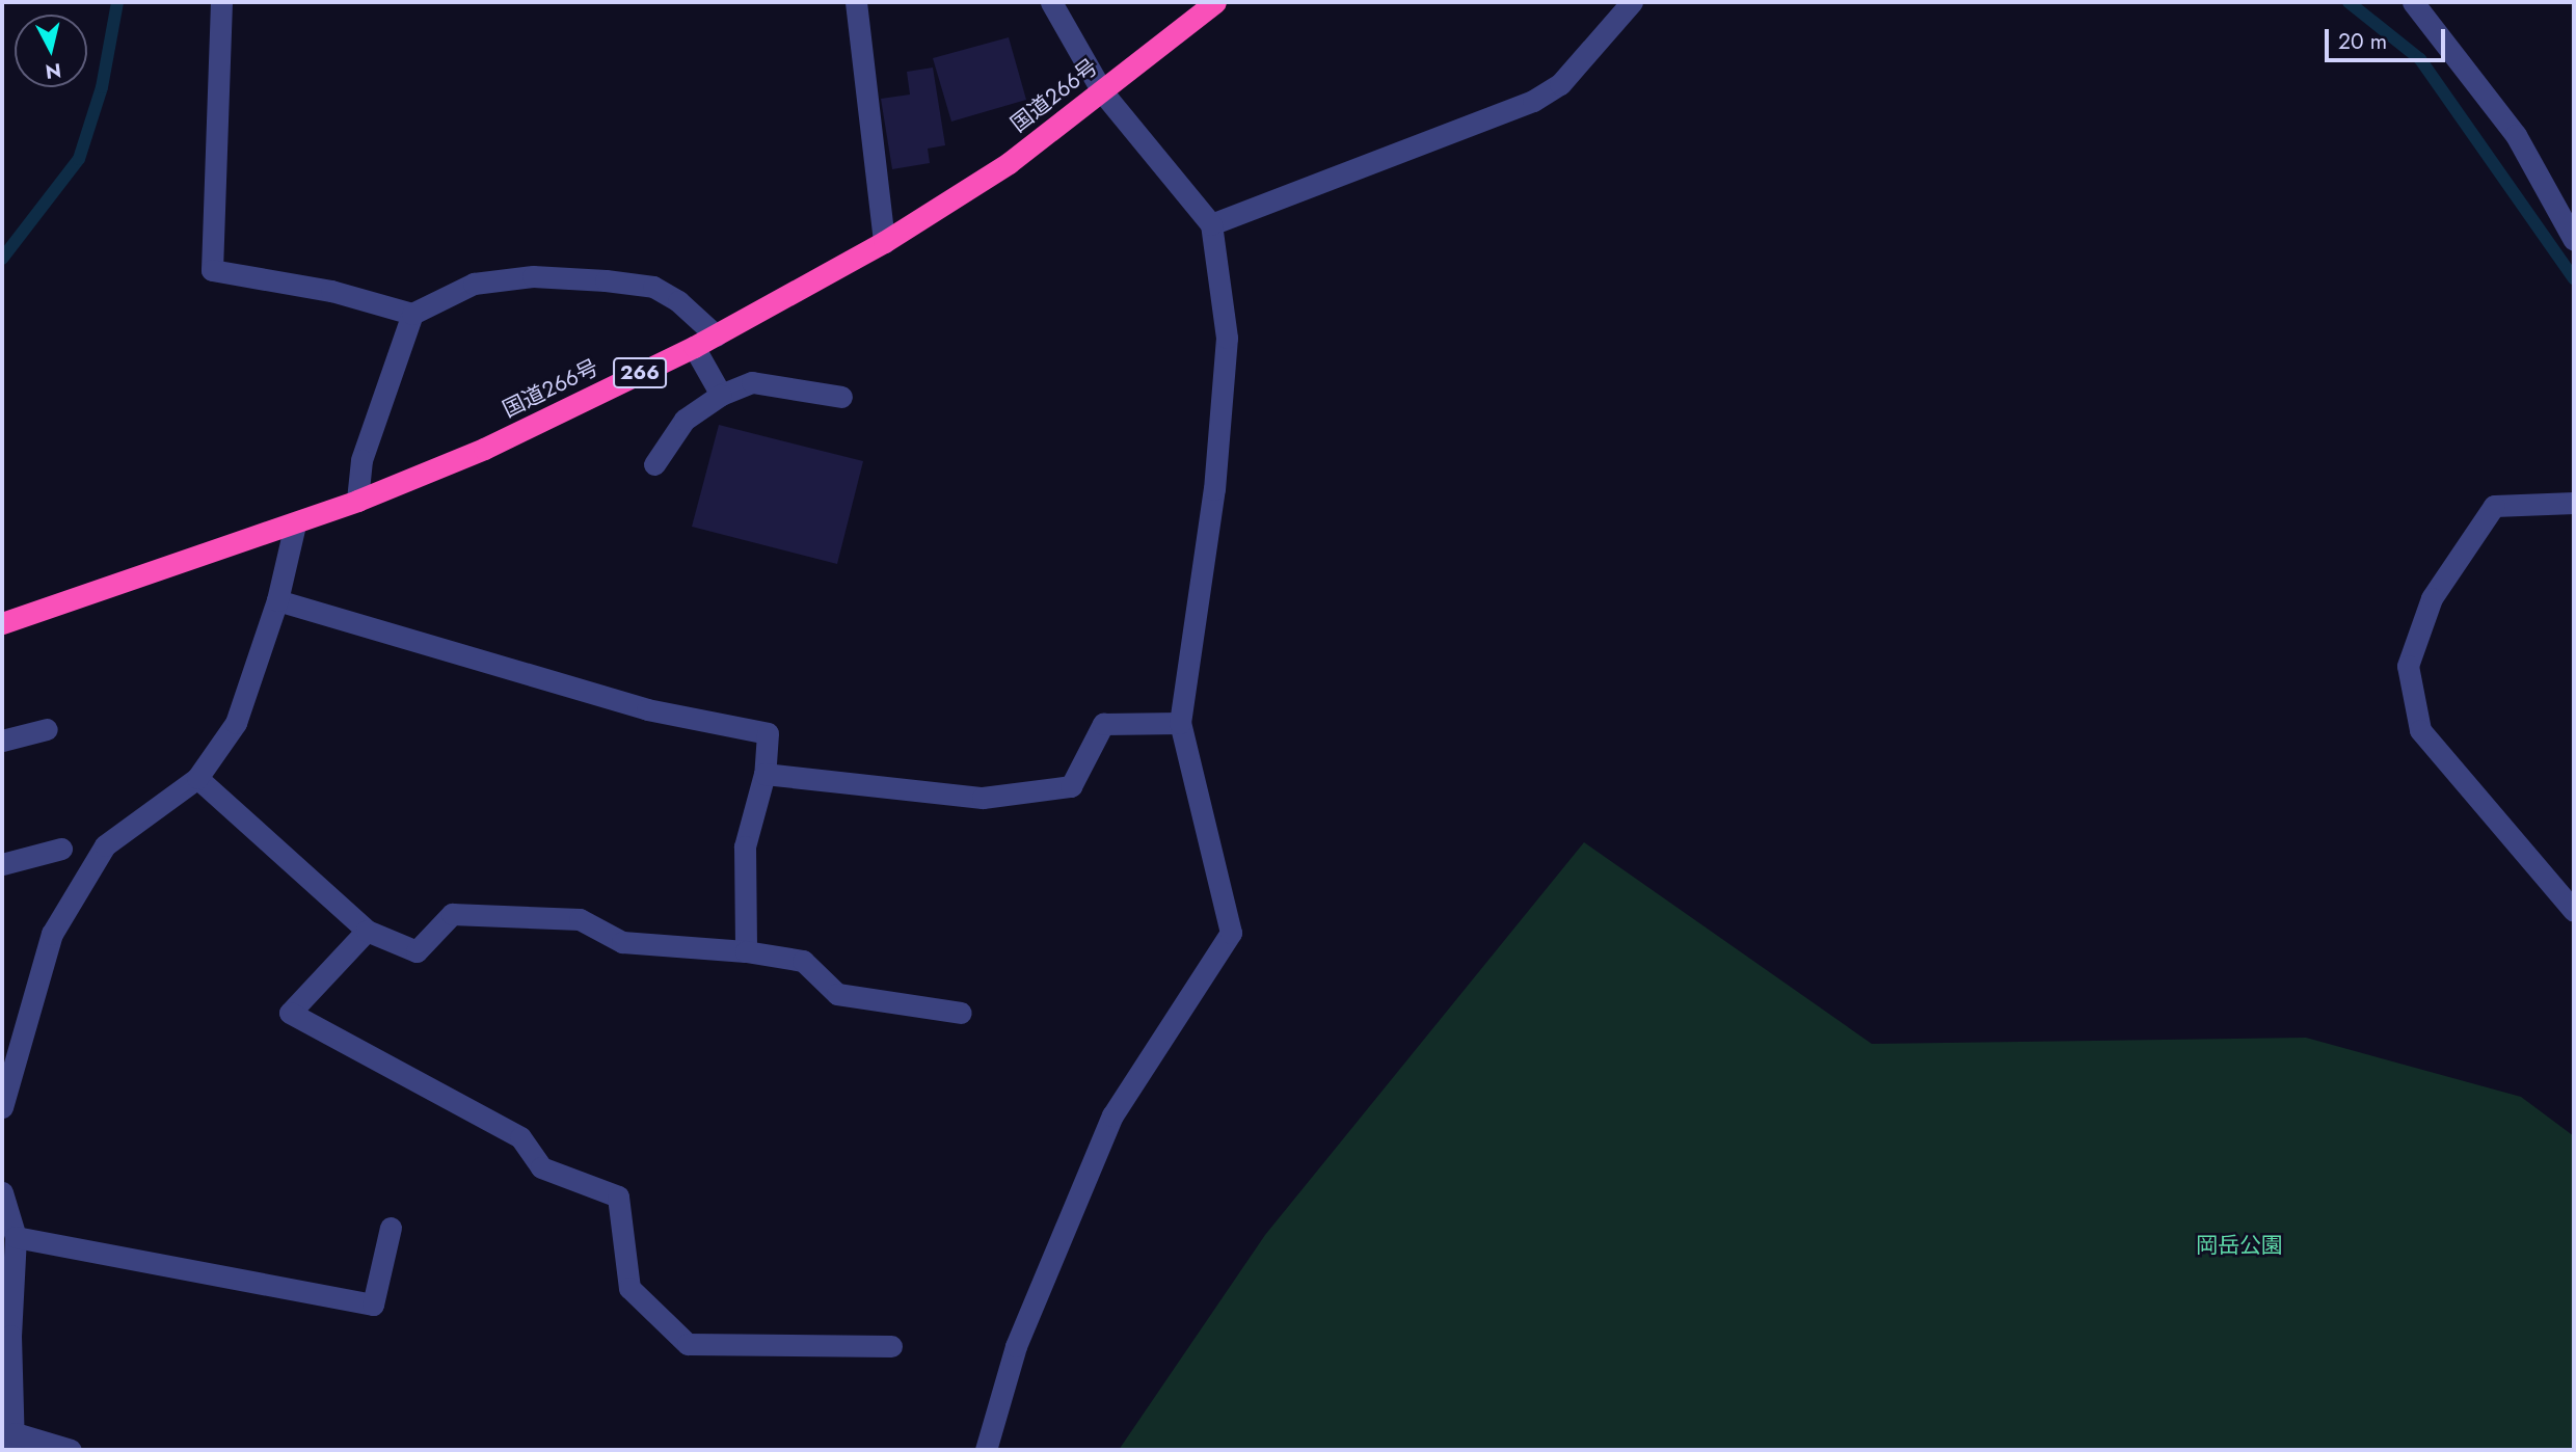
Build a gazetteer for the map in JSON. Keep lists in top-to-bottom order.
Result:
{
  "streets": {
    "highway": ["国道266号", "266"]
  },
  "parks": ["岡岳公園"],
  "scale_bar": "20 m",
  "north": "bottom"
}
